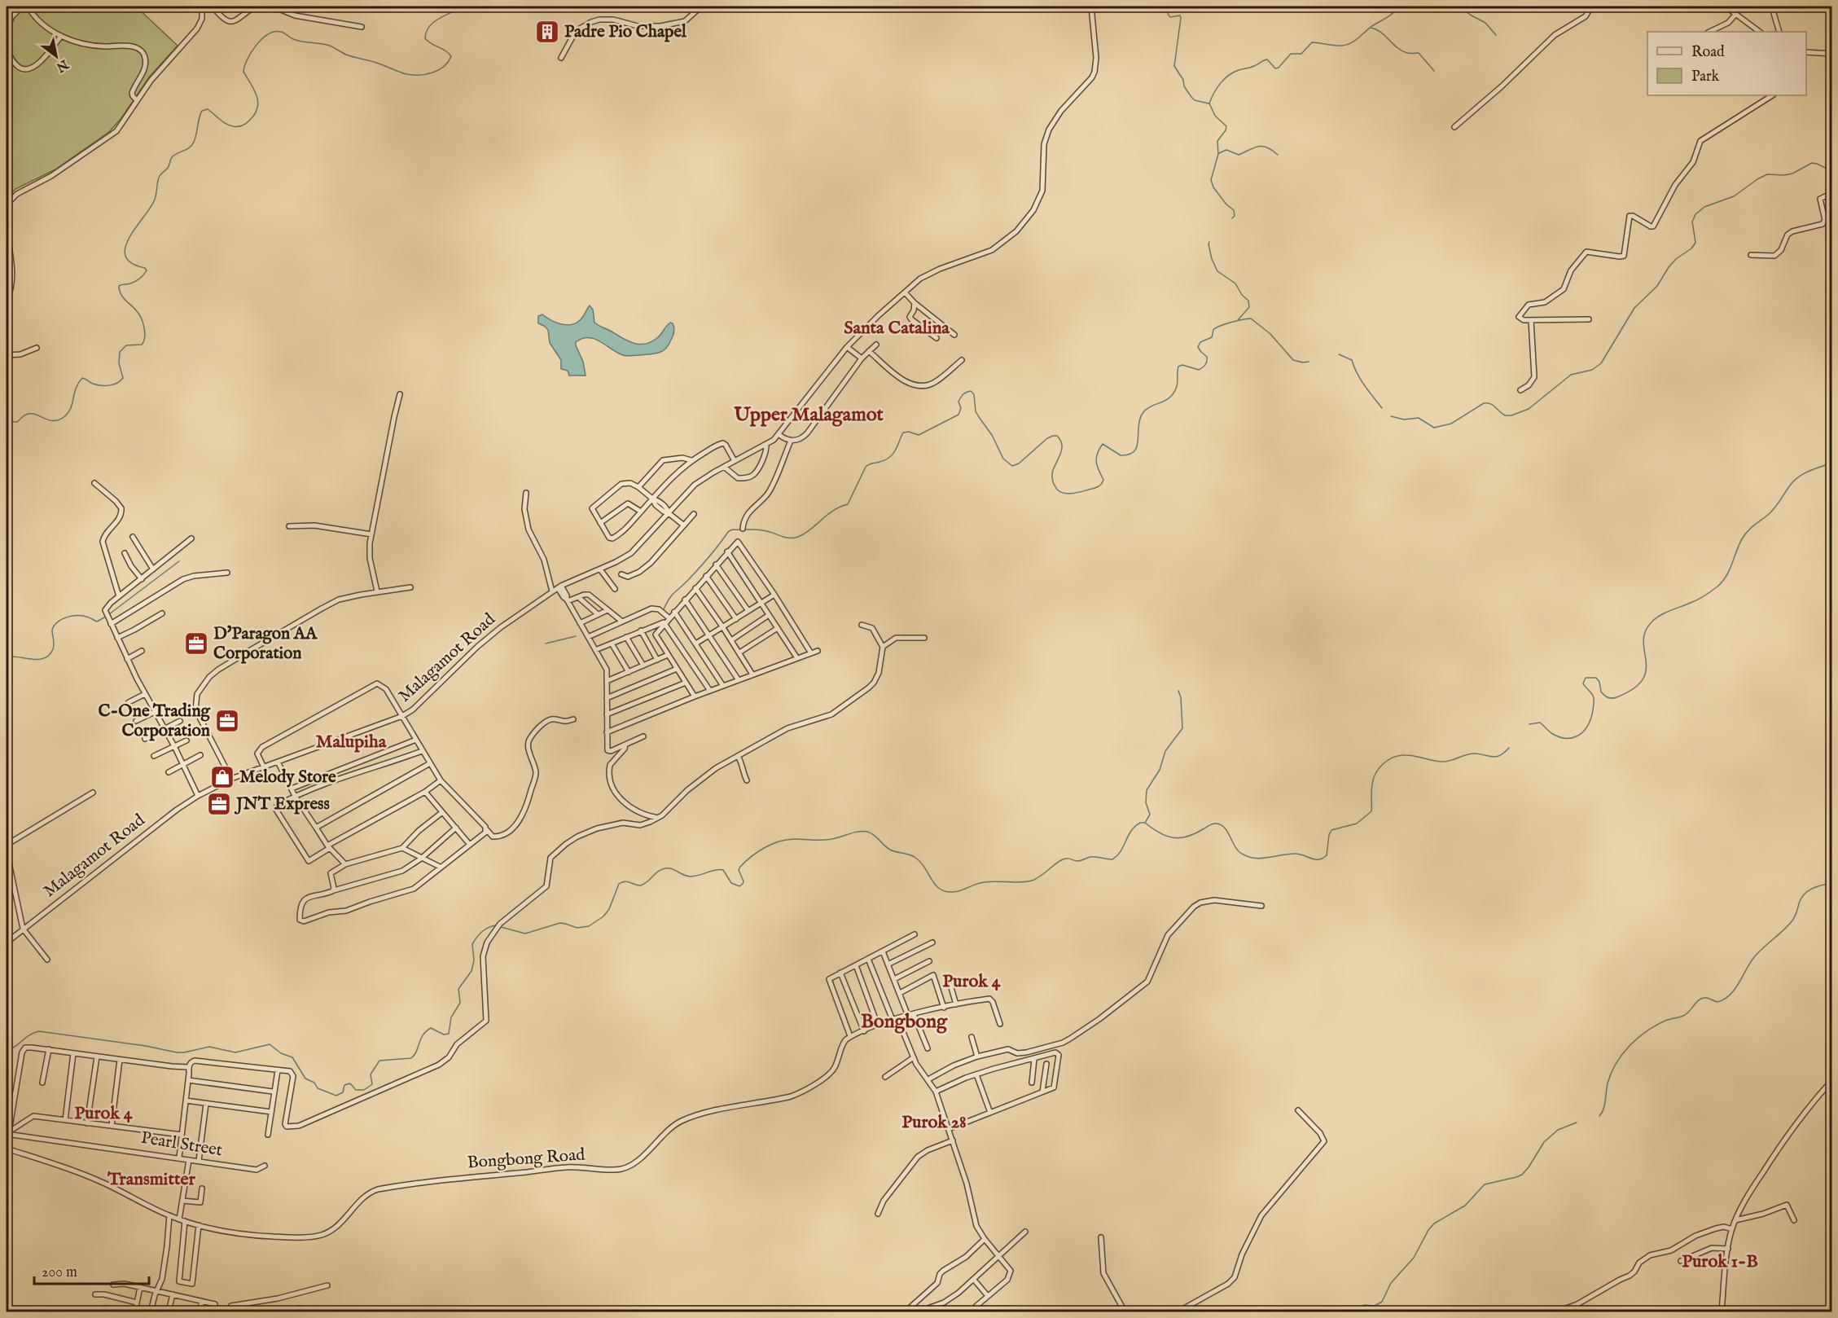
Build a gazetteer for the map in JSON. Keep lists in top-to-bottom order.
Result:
{
  "streets": {
    "street": ["Malagamot Road", "Pearl Street", "Bongbong Road"]
  },
  "districts": [
    "Santa Catalina",
    "Upper Malagamot",
    "Malupiha",
    "Purok 4",
    "Bongbong",
    "Purok 4",
    "Purok 28",
    "Transmitter",
    "Purok 1-B"
  ],
  "places": {
    "building": ["Padre Pio Chapel"],
    "office": ["D'Paragon AA Corporation", "C-One Trading Corporation", "JNT Express"],
    "shop": ["Melody Store"]
  },
  "legend": ["Road", "Park"],
  "scale_bar": "200 m",
  "north": "bottom right"
}
